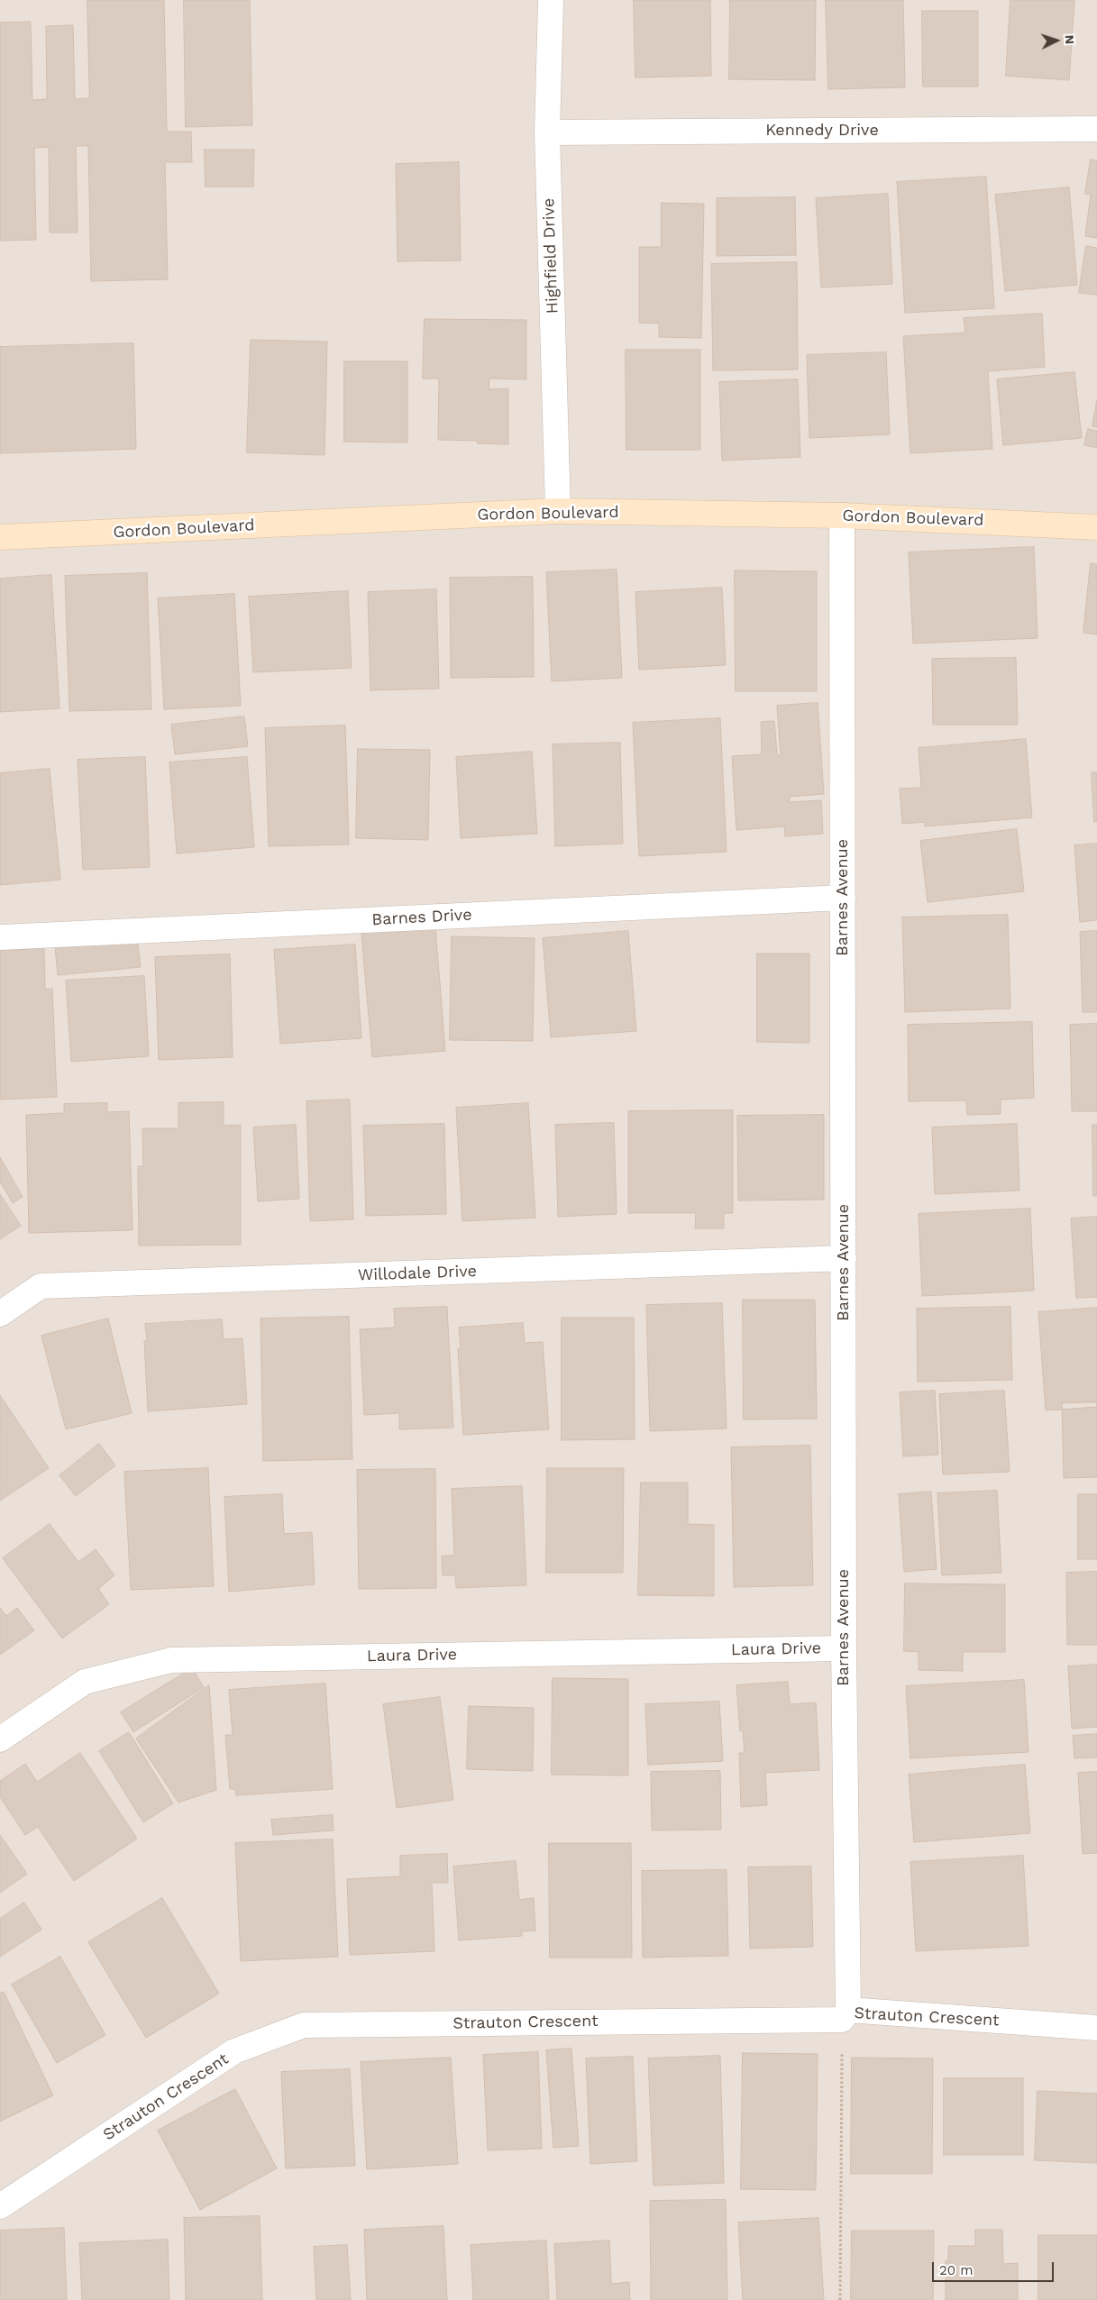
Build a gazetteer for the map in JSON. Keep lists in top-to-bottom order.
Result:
{
  "streets": {
    "street": [
      "Kennedy Drive",
      "Highfield Drive",
      "Gordon Boulevard",
      "Barnes Avenue",
      "Barnes Drive",
      "Willodale Drive",
      "Laura Drive",
      "Strauton Crescent"
    ]
  },
  "crossings": [
    ["Kennedy Drive", "Highfield Drive"],
    ["Highfield Drive", "Gordon Boulevard"],
    ["Gordon Boulevard", "Barnes Avenue"],
    ["Barnes Avenue", "Barnes Drive"],
    ["Barnes Avenue", "Willodale Drive"],
    ["Barnes Avenue", "Laura Drive"],
    ["Barnes Avenue", "Strauton Crescent"]
  ],
  "scale_bar": "20 m",
  "north": "right"
}
